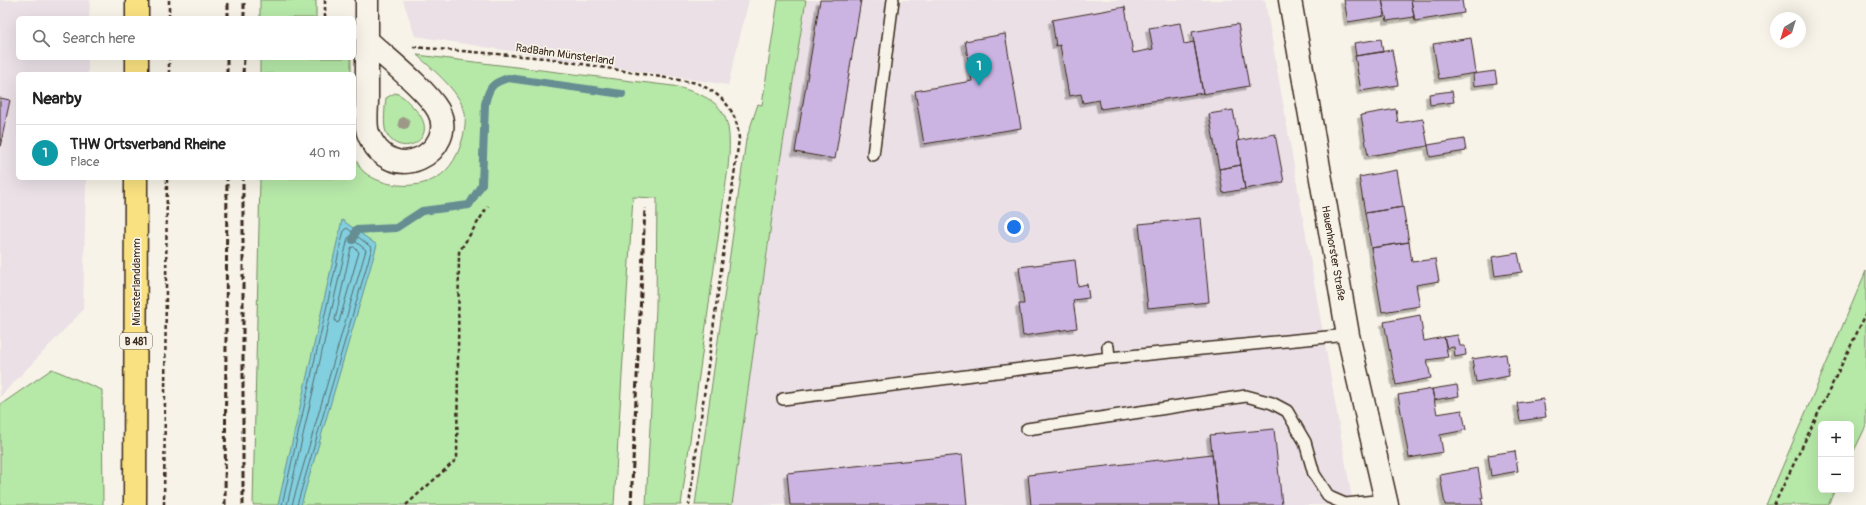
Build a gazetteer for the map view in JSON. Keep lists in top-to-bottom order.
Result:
{
  "streets": {
    "main road": ["Münsterlanddamm", "B 481"],
    "street": ["Hauenhorster Straße"],
    "path": ["RadBahn Münsterland"]
  },
  "north": "bottom left",
  "page": {
    "search": "Search here",
    "pins": "1",
    "heading": "Nearby",
    "list": [
      {
        "mark": "1",
        "name": "THW Ortsverband Rheine",
        "note": "Place",
        "value": "40 m"
      }
    ],
    "map_buttons": ["+", "−"]
  }
}
